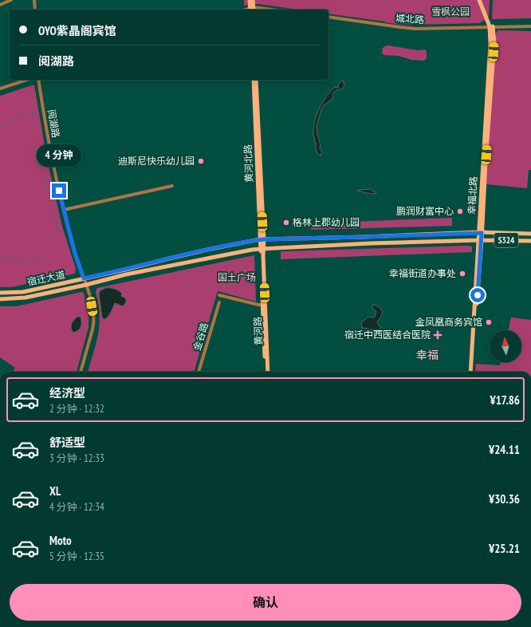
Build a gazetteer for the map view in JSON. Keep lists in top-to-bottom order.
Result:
{
  "streets": {
    "main road": [
      "黄河北路",
      "幸福北路",
      "S324",
      "宿迁大道",
      "黄河路"
    ],
    "street": ["城北路", "阅湖路", "金谷路"]
  },
  "crossings": [
    ["城北路", "幸福北路"],
    ["阅湖路", "宿迁大道"],
    ["黄河北路", "宿迁大道"],
    ["黄河北路", "黄河路"],
    ["幸福北路", "宿迁大道"],
    ["宿迁大道", "黄河路"]
  ],
  "districts": ["幸福"],
  "parks": ["雪枫公园", "国土广场"],
  "places": {
    "other": [
      "迪斯尼快乐幼儿园",
      "鹏润财富中心",
      "格林上郡幼儿园",
      "幸福街道办事处",
      "金凤凰商务宾馆"
    ],
    "health": ["宿迁中西医结合医院"]
  },
  "north": "top",
  "page": {
    "banner": ["OYO紫晶阁宾馆", "阅湖路"],
    "bubble": "4 分钟",
    "list": [
      {
        "name": "经济型",
        "note": "2 分钟 · 12:32",
        "value": "¥17.86"
      },
      {
        "name": "舒适型",
        "note": "3 分钟 · 12:33",
        "value": "¥24.11"
      },
      {
        "name": "XL",
        "note": "4 分钟 · 12:34",
        "value": "¥30.36"
      },
      {
        "name": "Moto",
        "note": "5 分钟 · 12:35",
        "value": "¥25.21"
      }
    ],
    "buttons": "确认"
  }
}
